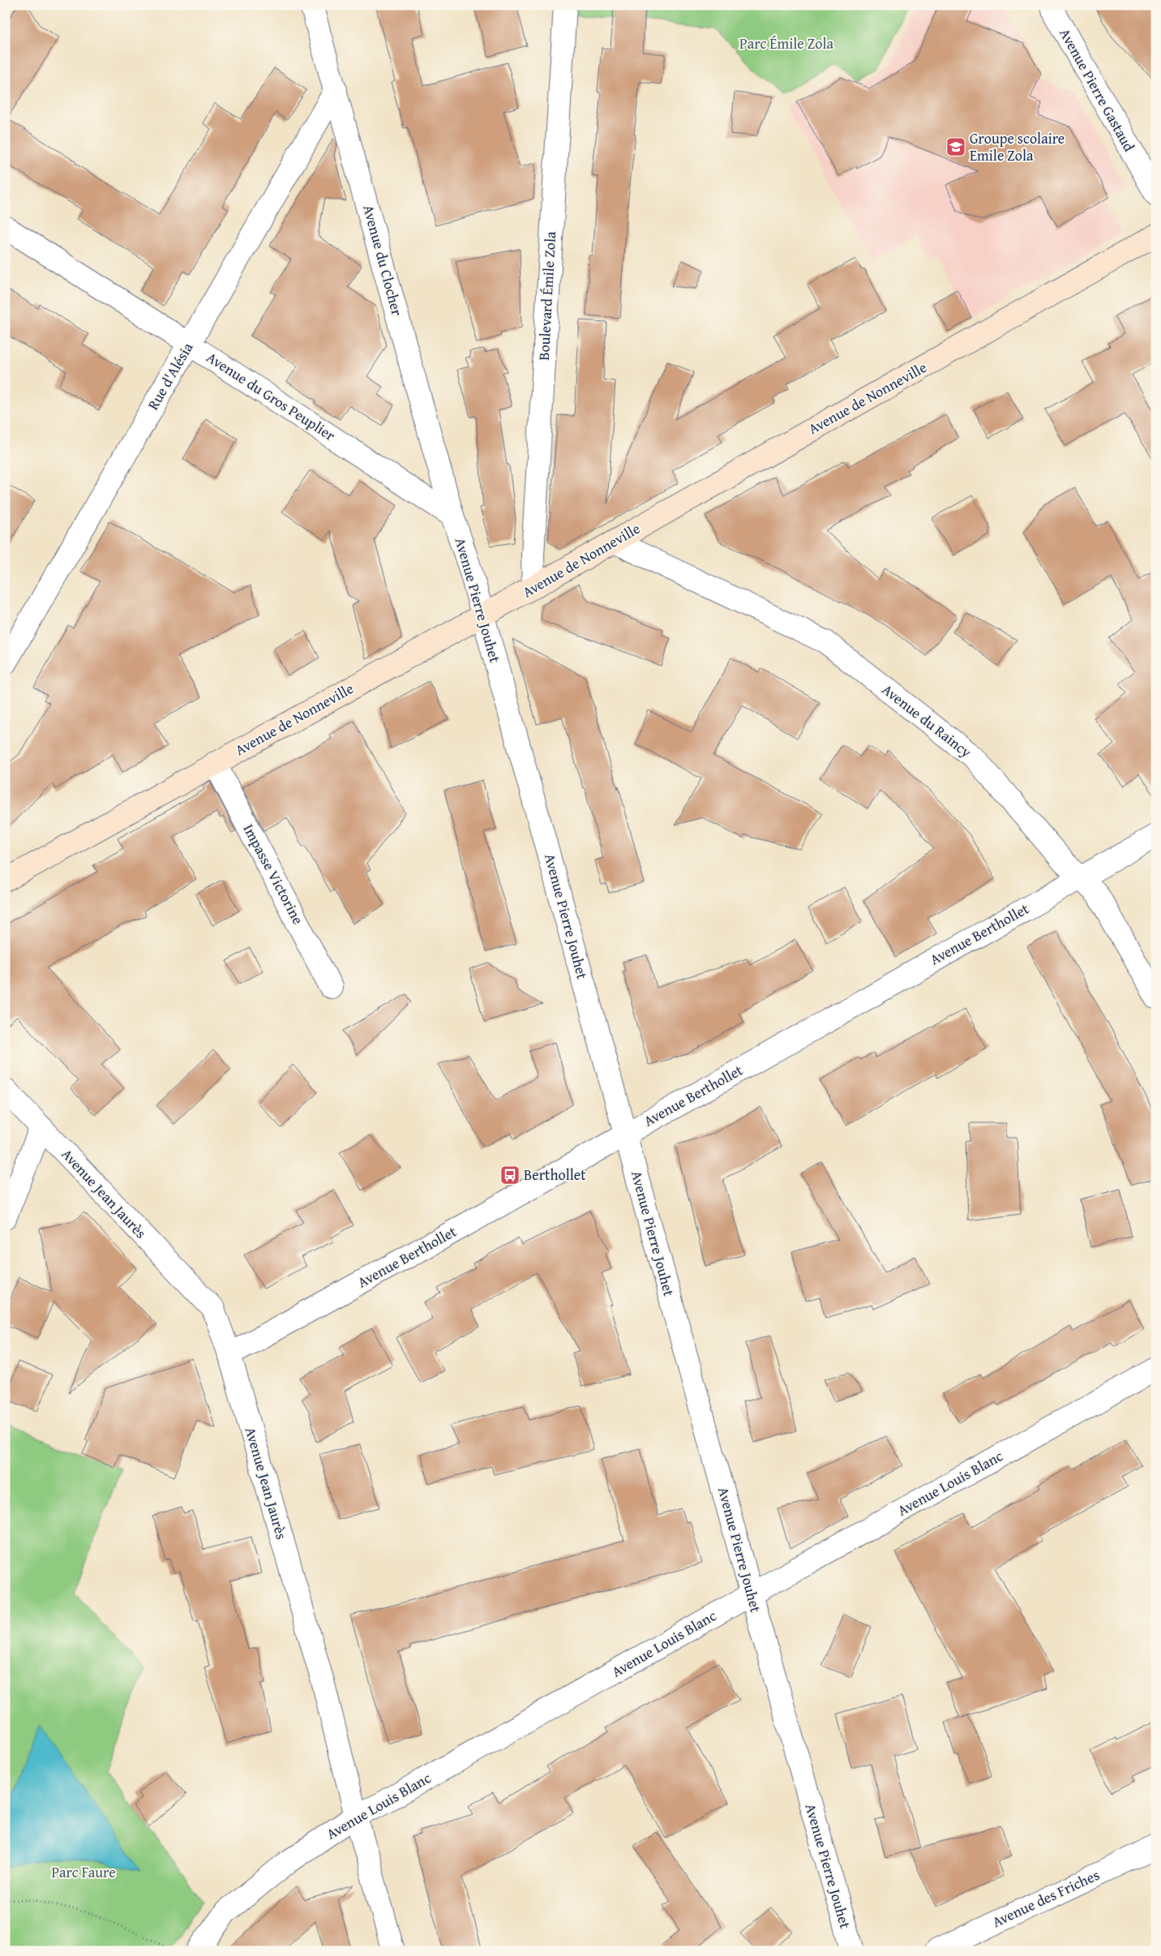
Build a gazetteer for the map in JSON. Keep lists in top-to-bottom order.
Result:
{
  "streets": {
    "street": [
      "Avenue Pierre Gastaud",
      "Avenue du Clocher",
      "Boulevard Émile Zola",
      "Rue d'Alésia",
      "Avenue du Gros Peuplier",
      "Avenue de Nonneville",
      "Avenue Pierre Jouhet",
      "Avenue du Raincy",
      "Impasse Victorine",
      "Avenue Berthollet",
      "Avenue Jean Jaurès",
      "Avenue Louis Blanc",
      "Avenue des Friches"
    ]
  },
  "crossings": [
    ["Avenue du Clocher", "Rue d'Alésia"],
    ["Avenue du Clocher", "Avenue du Gros Peuplier"],
    ["Avenue du Clocher", "Avenue Pierre Jouhet"],
    ["Boulevard Émile Zola", "Avenue de Nonneville"],
    ["Rue d'Alésia", "Avenue du Gros Peuplier"],
    ["Avenue du Gros Peuplier", "Avenue Pierre Jouhet"],
    ["Avenue de Nonneville", "Avenue Pierre Jouhet"],
    ["Avenue de Nonneville", "Avenue du Raincy"],
    ["Avenue de Nonneville", "Impasse Victorine"],
    ["Avenue Pierre Jouhet", "Avenue Berthollet"],
    ["Avenue Pierre Jouhet", "Avenue Louis Blanc"],
    ["Avenue du Raincy", "Avenue Berthollet"],
    ["Avenue Berthollet", "Avenue Jean Jaurès"],
    ["Avenue Jean Jaurès", "Avenue Louis Blanc"]
  ],
  "parks": ["Parc Émile Zola", "Parc Faure"],
  "places": {
    "school or university": ["Groupe scolaire Emile Zola"],
    "bus stop": ["Berthollet"]
  }
}
